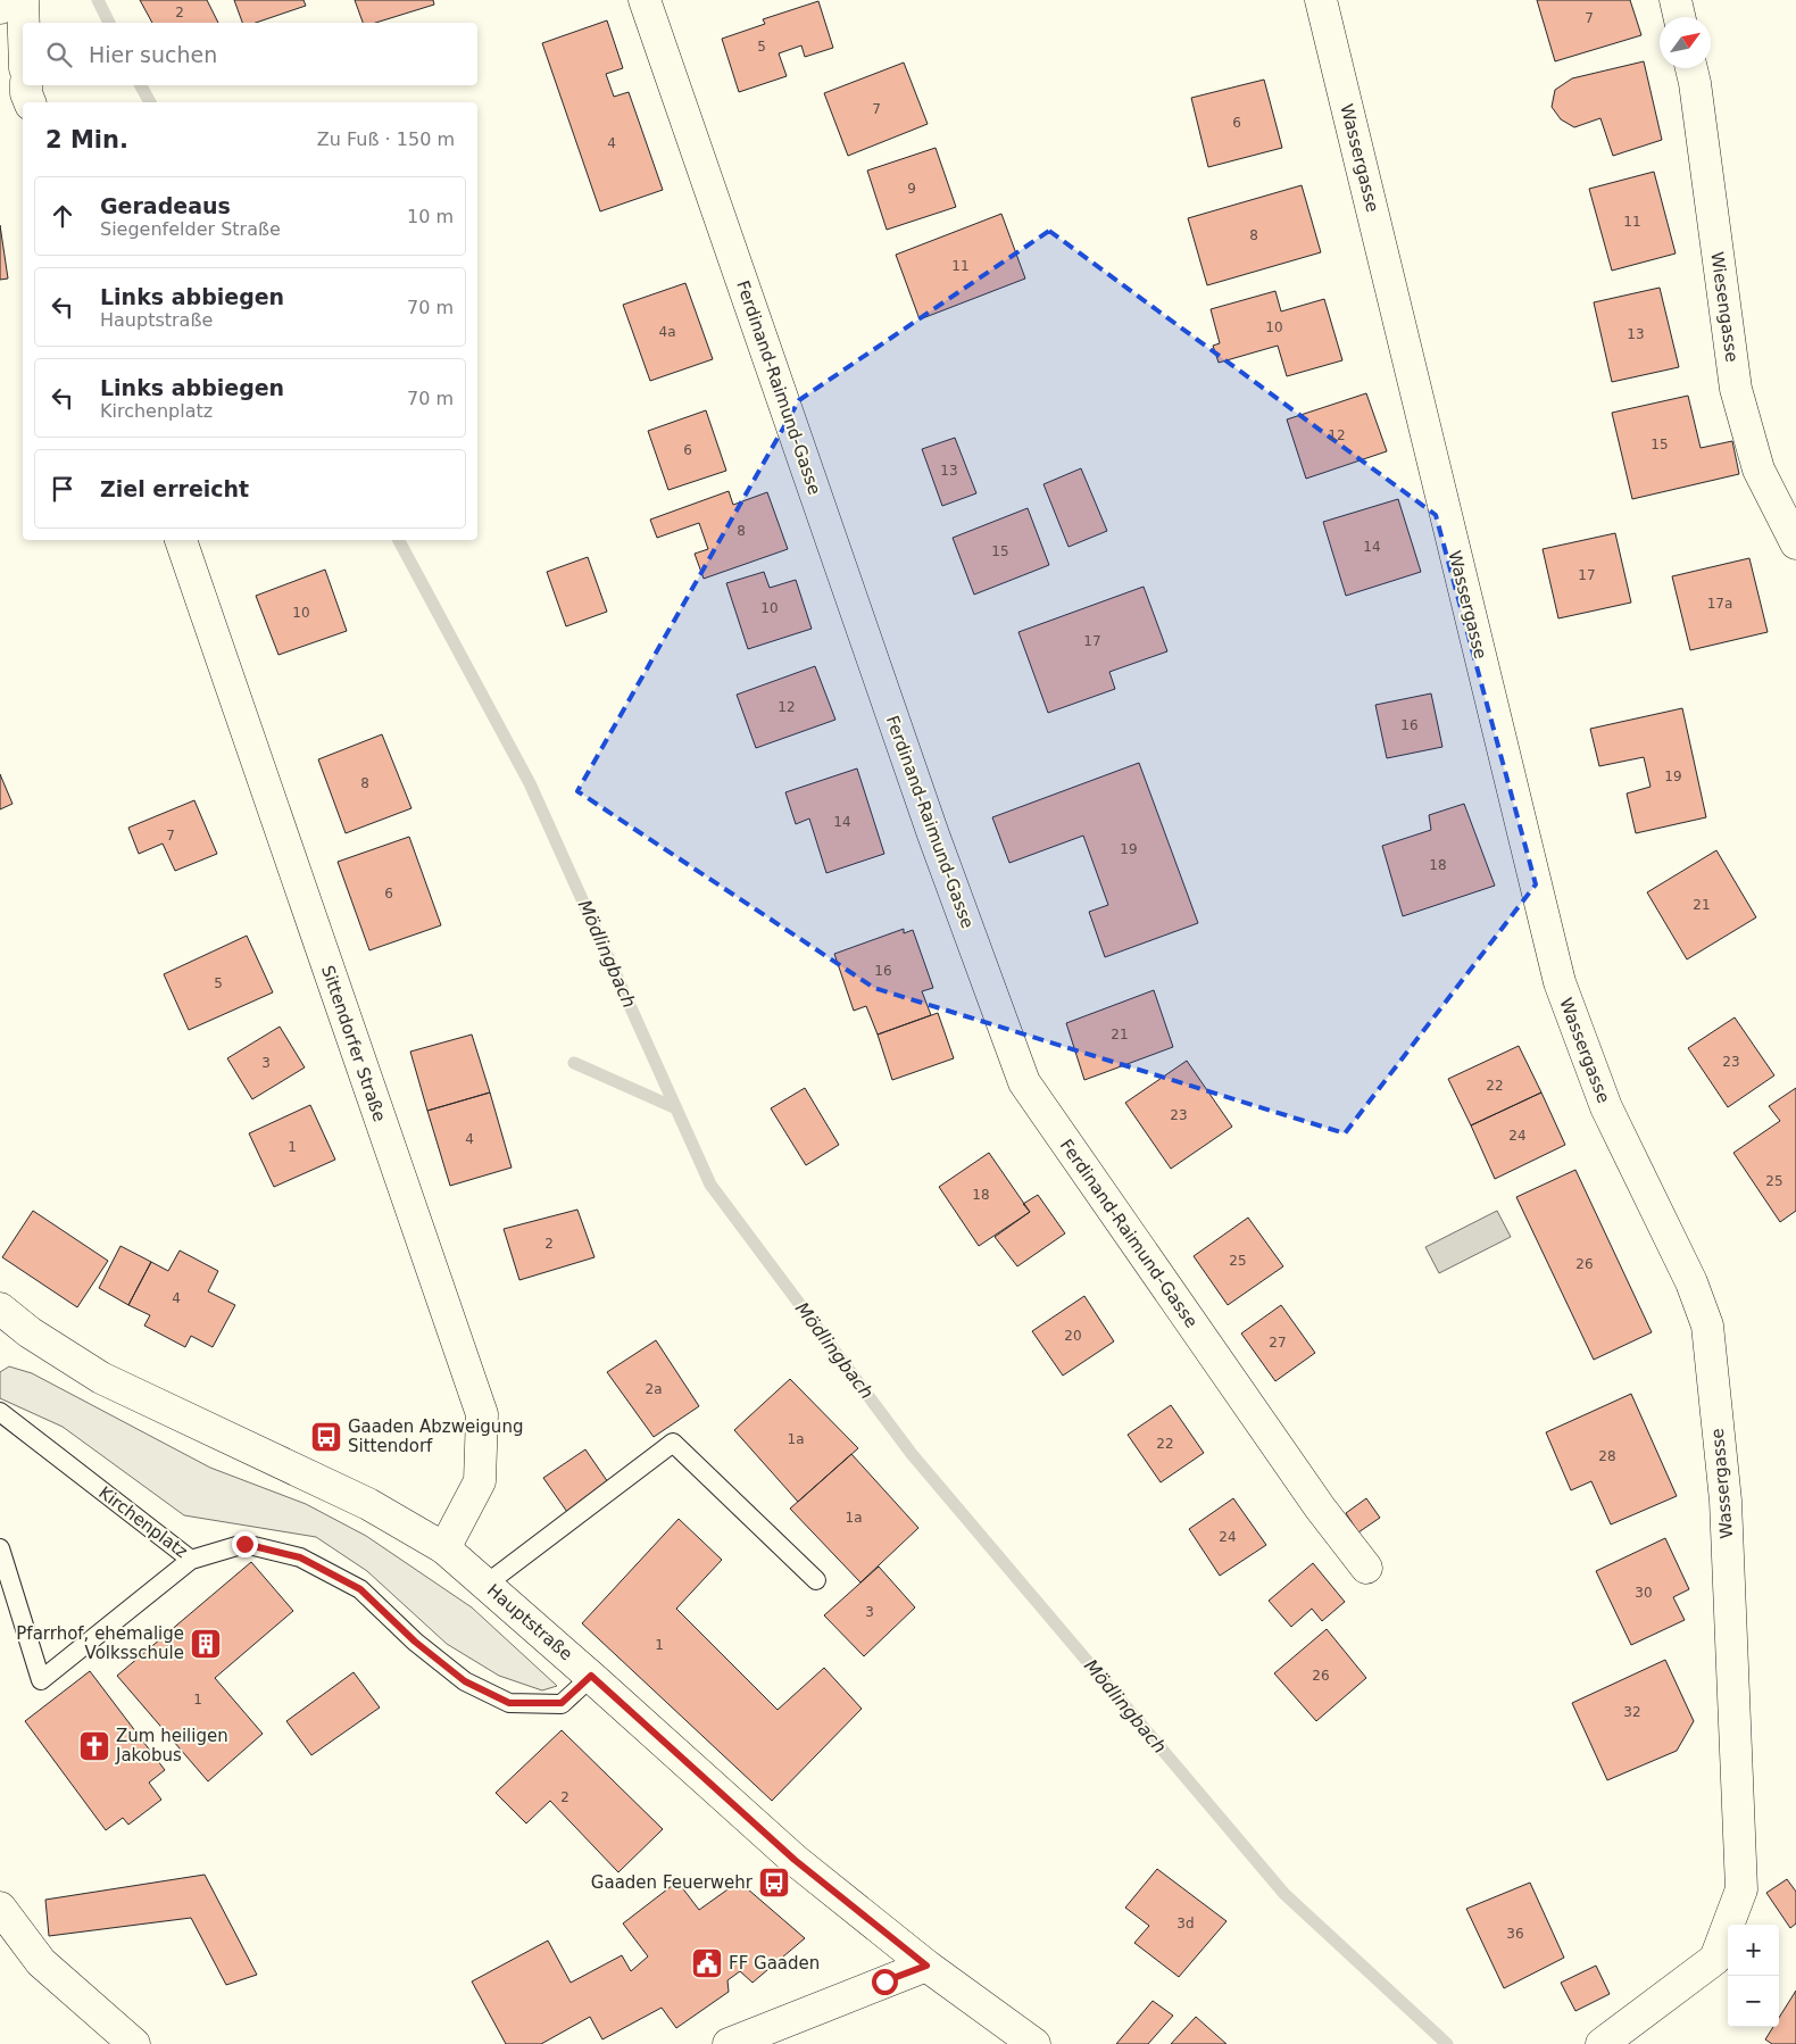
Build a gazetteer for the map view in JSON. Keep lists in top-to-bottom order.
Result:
{
  "streets": {
    "street": [
      "Wassergasse",
      "Wiesengasse",
      "Ferdinand-Raimund-Gasse",
      "Sittendorfer Straße",
      "Hauptstraße"
    ],
    "lane": ["Kirchenplatz"]
  },
  "crossings": [
    ["Sittendorfer Straße", "Hauptstraße"],
    ["Kirchenplatz", "Hauptstraße"]
  ],
  "water": ["Mödlingbach"],
  "places": {
    "bus stop": ["Gaaden Abzweigung Sittendorf", "Gaaden Feuerwehr"],
    "building": ["Pfarrhof, ehemalige Volksschule"],
    "church": ["Zum heiligen Jakobus"],
    "public building": ["FF Gaaden"]
  },
  "house_numbers": [
    "2",
    "7",
    "5",
    "7",
    "6",
    "4",
    "9",
    "11",
    "8",
    "11",
    "10",
    "4a",
    "13",
    "12",
    "15",
    "6",
    "13",
    "8",
    "14",
    "15",
    "17",
    "17a",
    "10",
    "10",
    "17",
    "12",
    "16",
    "19",
    "8",
    "14",
    "7",
    "19",
    "18",
    "6",
    "21",
    "16",
    "5",
    "21",
    "23",
    "3",
    "22",
    "23",
    "24",
    "4",
    "1",
    "25",
    "18",
    "2",
    "25",
    "26",
    "4",
    "20",
    "27",
    "2a",
    "1a",
    "22",
    "28",
    "1a",
    "24",
    "30",
    "3",
    "1",
    "26",
    "1",
    "32",
    "2",
    "3d",
    "36"
  ],
  "north": "top right",
  "page": {
    "search": "Hier suchen",
    "heading": ["2 Min.", "Zu Fuß · 150 m"],
    "list": [
      ["Geradeaus", "Siegenfelder Straße", "10 m"],
      ["Links abbiegen", "Hauptstraße", "70 m"],
      ["Links abbiegen", "Kirchenplatz", "70 m"],
      "Ziel erreicht"
    ],
    "map_buttons": ["+", "−"]
  }
}
